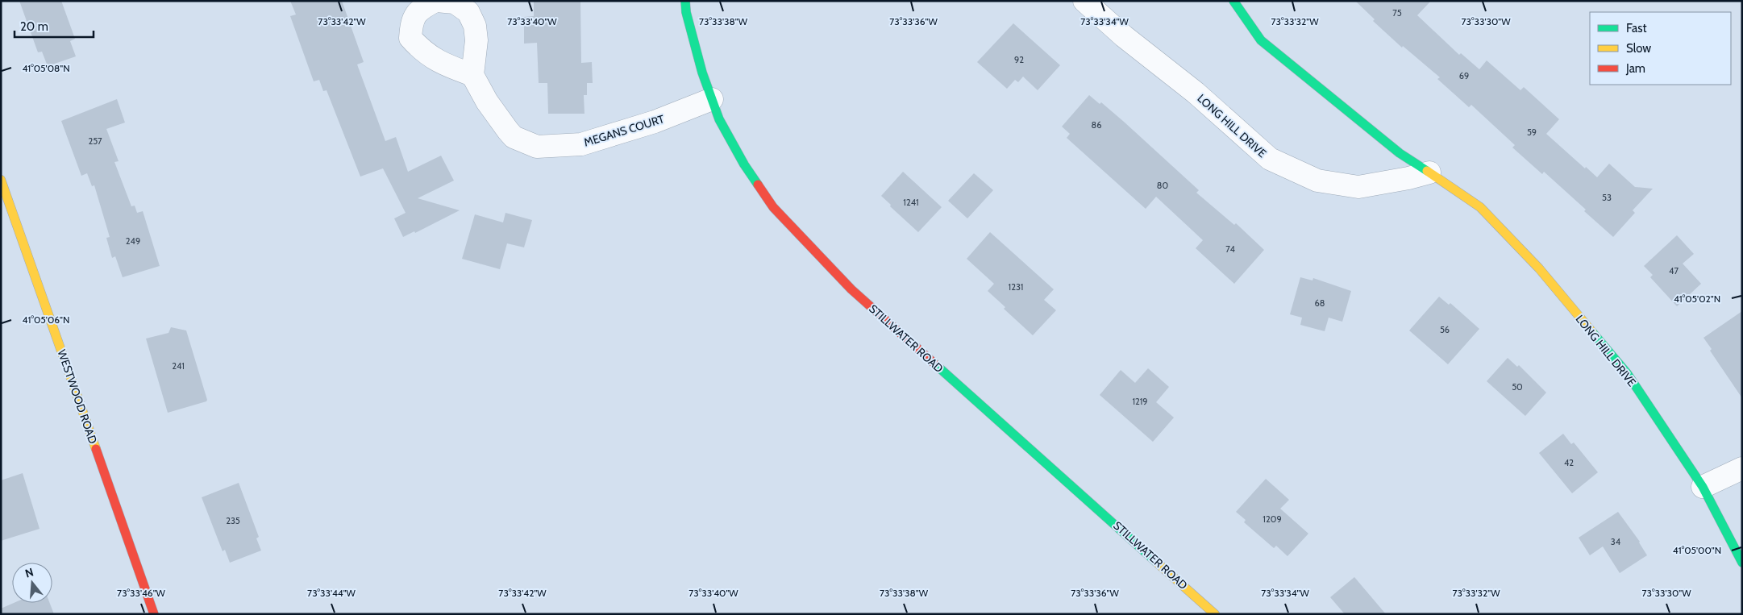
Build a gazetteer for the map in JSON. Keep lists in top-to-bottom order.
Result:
{
  "streets": {
    "street": [
      "LONG HILL DRIVE",
      "MEGANS COURT",
      "STILLWATER ROAD",
      "WESTWOOD ROAD"
    ]
  },
  "crossings": [
    ["MEGANS COURT", "STILLWATER ROAD"]
  ],
  "house_numbers": [
    "75",
    "92",
    "69",
    "86",
    "59",
    "257",
    "80",
    "53",
    "1241",
    "249",
    "74",
    "47",
    "1231",
    "68",
    "56",
    "241",
    "50",
    "1219",
    "42",
    "1209",
    "235",
    "34"
  ],
  "legend": ["Fast", "Slow", "Jam"],
  "scale_bar": "20 m",
  "north": "top",
  "coordinates": [
    "73°33'42\"W",
    "73°33'40\"W",
    "73°33'38\"W",
    "73°33'36\"W",
    "73°33'34\"W",
    "73°33'32\"W",
    "73°33'30\"W",
    "41°05'08\"N",
    "41°05'02\"N",
    "41°05'06\"N",
    "41°05'00\"N",
    "73°33'46\"W",
    "73°33'44\"W"
  ]
}
